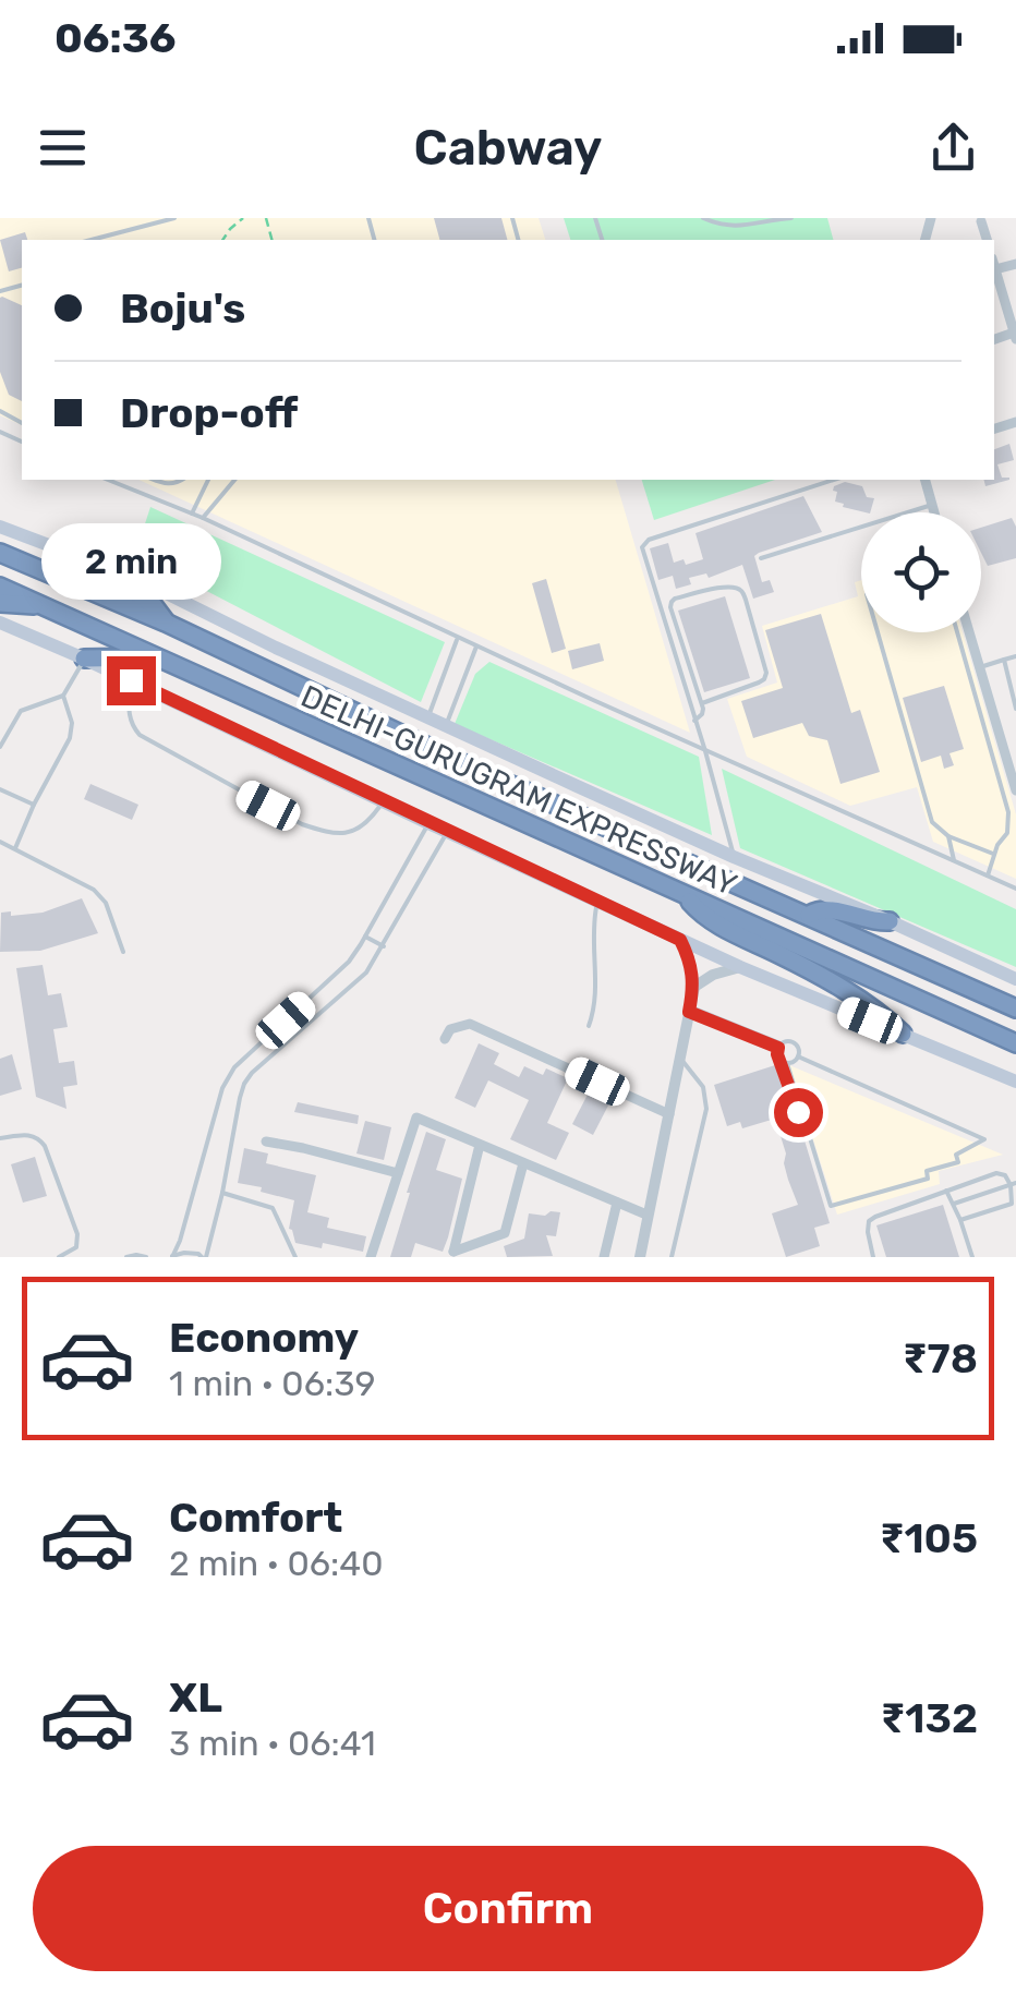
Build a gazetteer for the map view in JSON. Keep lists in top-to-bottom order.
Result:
{
  "streets": {
    "highway": ["DELHI-GURUGRAM EXPRESSWAY"]
  },
  "page": {
    "status": "06:36",
    "header": "Cabway",
    "banner": ["Boju's", "Drop-off"],
    "bubble": "2 min",
    "list": [
      {
        "name": "Economy",
        "note": "1 min · 06:39",
        "value": "₹78"
      },
      {
        "name": "Comfort",
        "note": "2 min · 06:40",
        "value": "₹105"
      },
      {
        "name": "XL",
        "note": "3 min · 06:41",
        "value": "₹132"
      }
    ],
    "buttons": "Confirm"
  }
}
